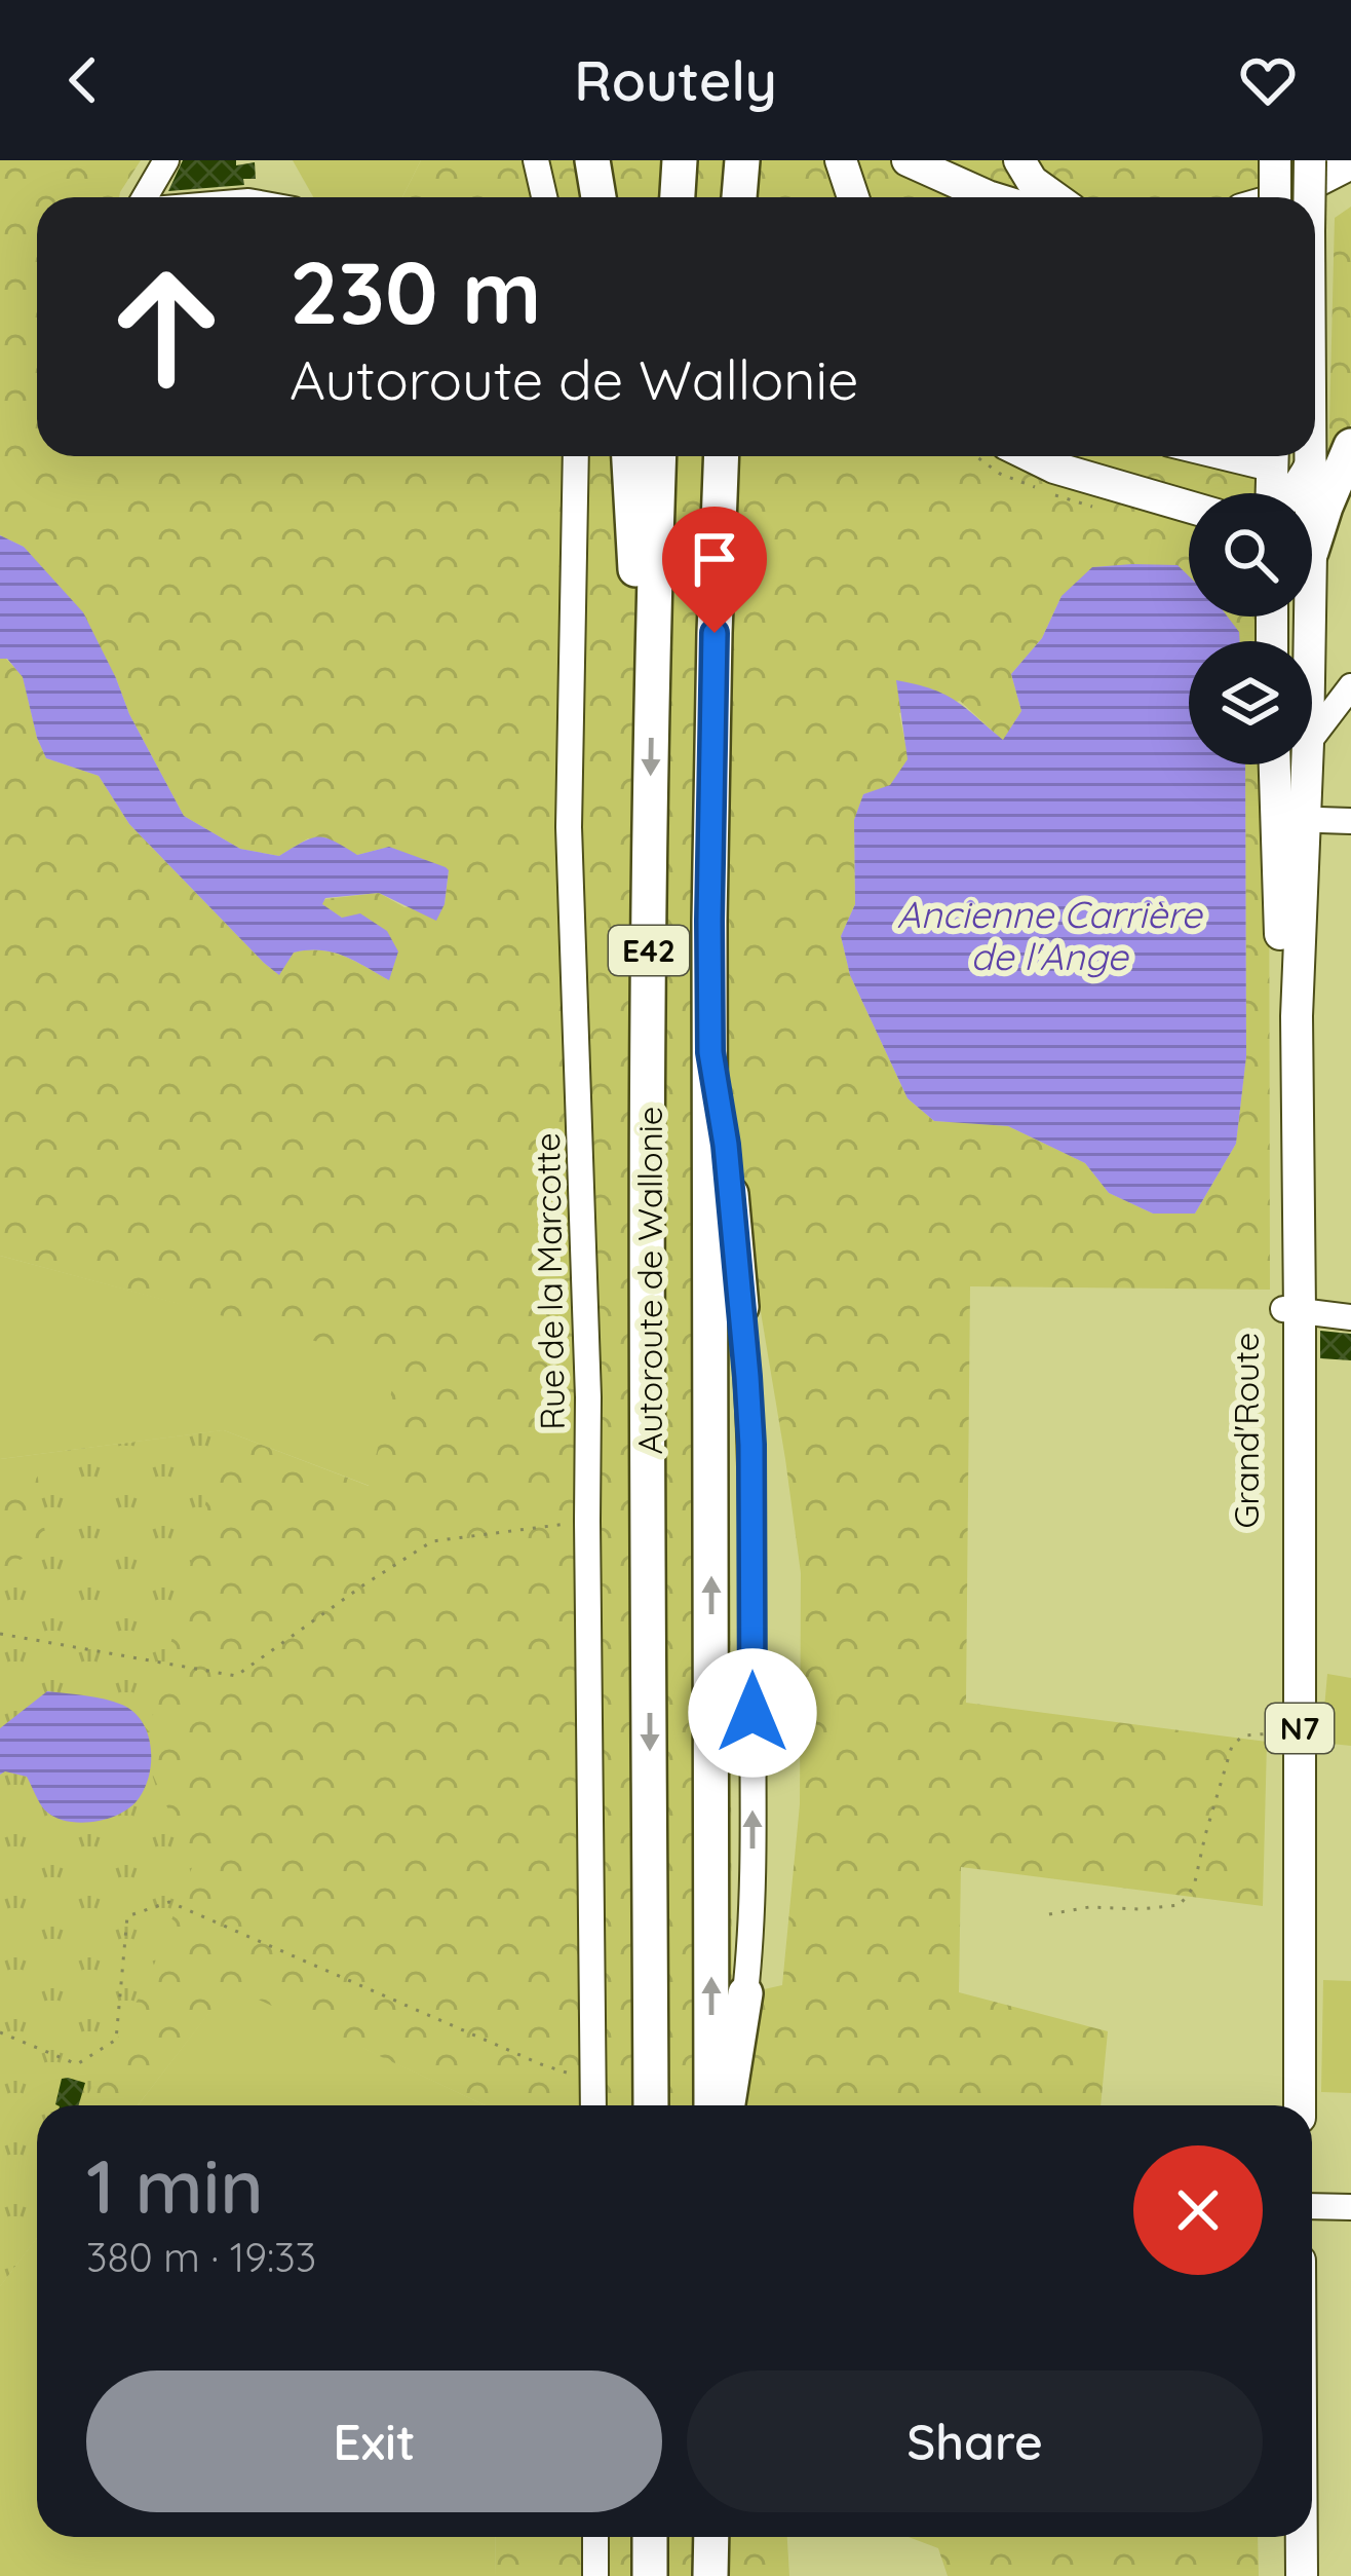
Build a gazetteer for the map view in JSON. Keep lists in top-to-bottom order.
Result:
{
  "streets": {
    "highway": ["E42", "Autoroute de Wallonie"],
    "main road": ["Grand'Route", "N7"],
    "street": ["Rue de la Marcotte"]
  },
  "water": ["Ancienne Carrière de l'Ange"],
  "page": {
    "header": "Routely",
    "turn": ["230 m", "Autoroute de Wallonie"],
    "heading": ["1 min", "380 m · 19:33"],
    "buttons": ["Exit", "Share"]
  }
}
